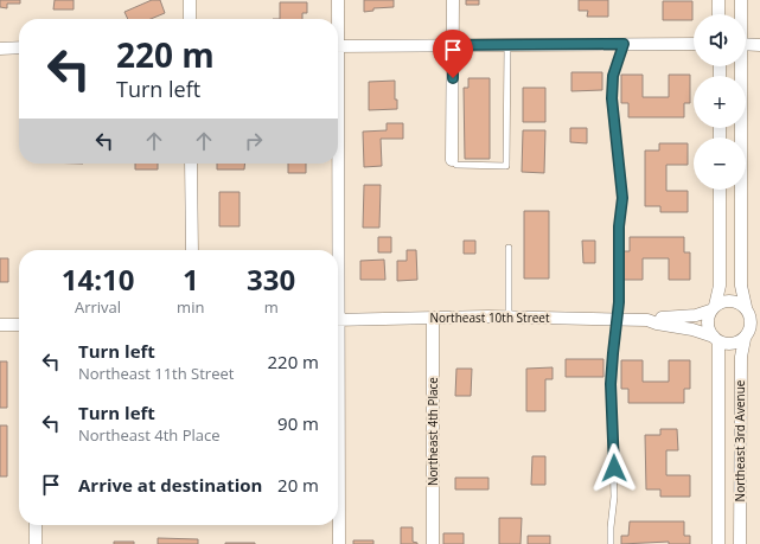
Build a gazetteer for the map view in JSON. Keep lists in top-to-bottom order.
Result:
{
  "streets": {
    "street": ["Northeast 10th Street", "Northeast 4th Place", "Northeast 3rd Avenue"]
  },
  "crossings": [
    ["Northeast 10th Street", "Northeast 4th Place"],
    ["Northeast 10th Street", "Northeast 3rd Avenue"]
  ],
  "page": {
    "map_buttons": ["+", "−"],
    "turn": ["220 m", "Turn left"],
    "eta": [
      "14:10",
      "Arrival",
      "1",
      "min",
      "330",
      "m"
    ],
    "list": [
      {
        "name": "Turn left",
        "note": "Northeast 11th Street",
        "value": "220 m"
      },
      {
        "name": "Turn left",
        "note": "Northeast 4th Place",
        "value": "90 m"
      },
      {
        "name": "Arrive at destination",
        "value": "20 m"
      }
    ]
  }
}
